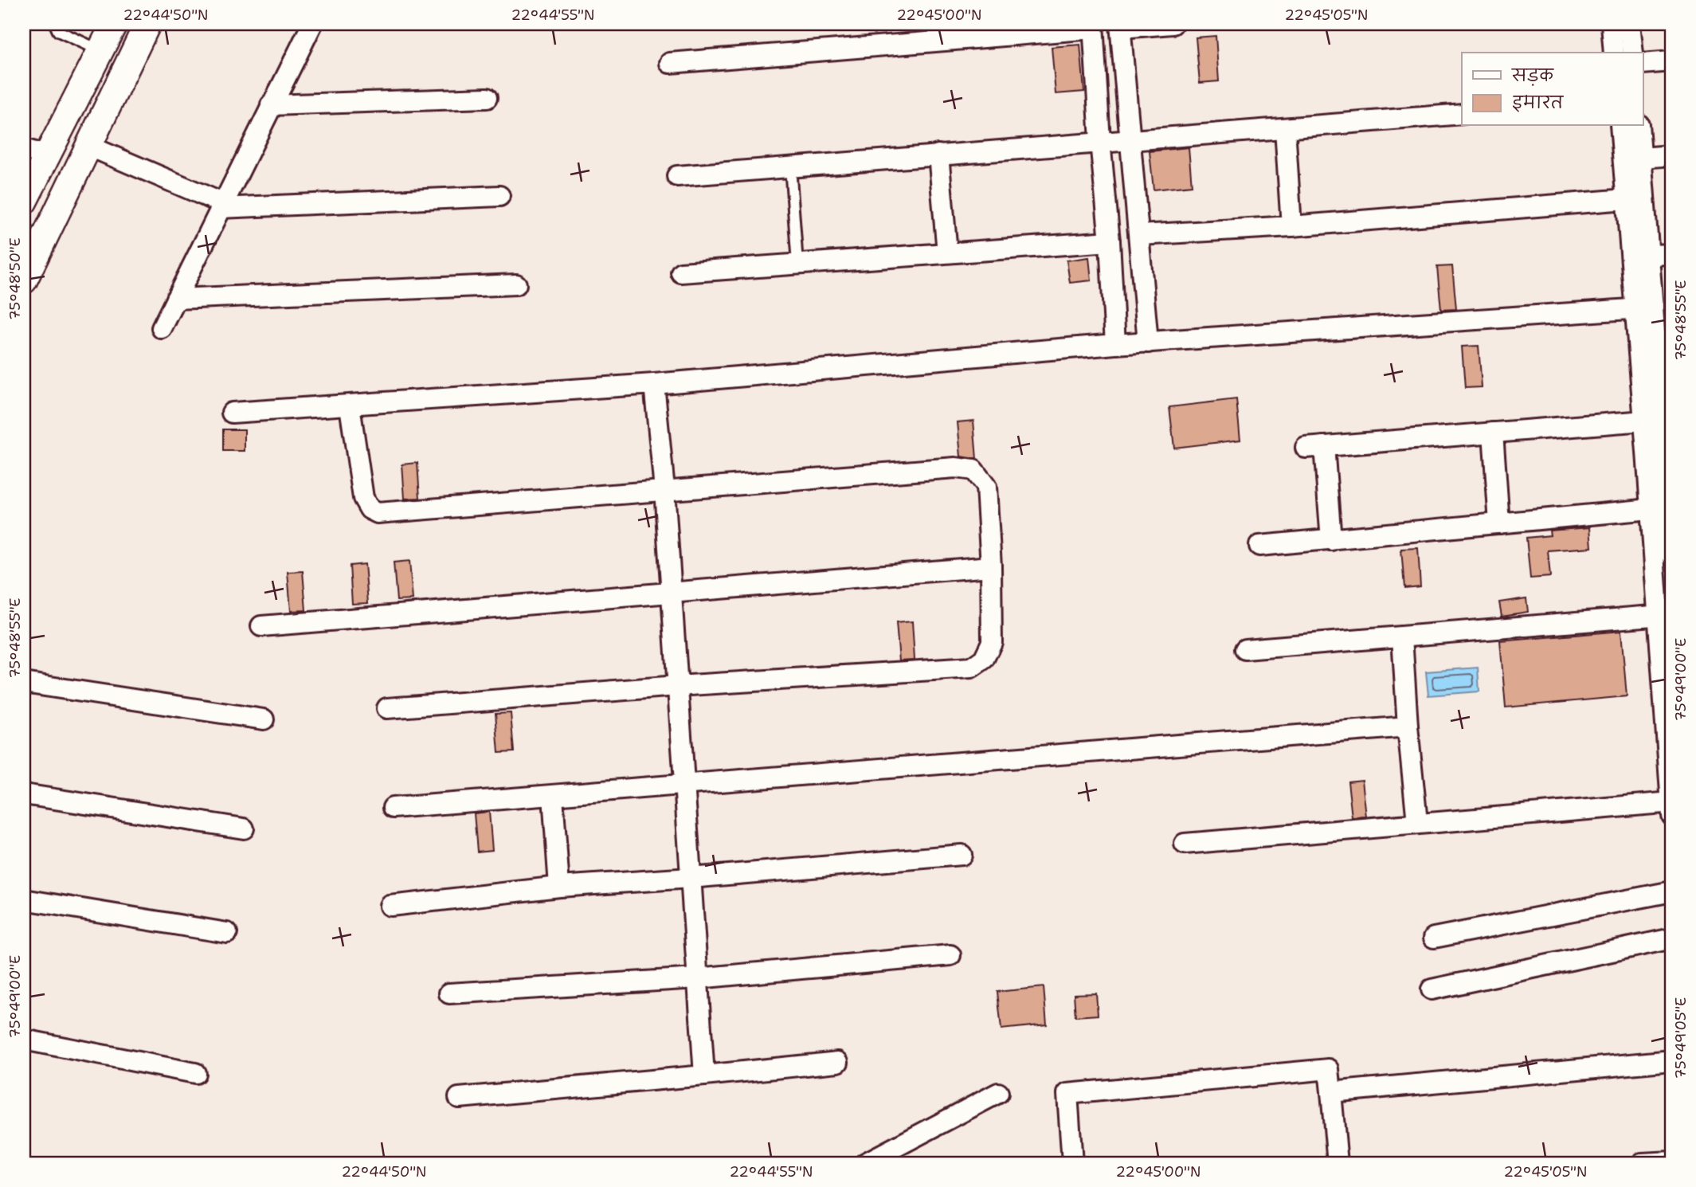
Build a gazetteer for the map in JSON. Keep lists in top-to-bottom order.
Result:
{
  "legend": ["सड़क", "इमारत"],
  "coordinates": [
    "22°44'50\"N",
    "22°44'55\"N",
    "22°45'00\"N",
    "22°45'05\"N",
    "75°48'50\"E",
    "75°48'55\"E",
    "75°49'00\"E",
    "75°49'05\"E"
  ]
}
